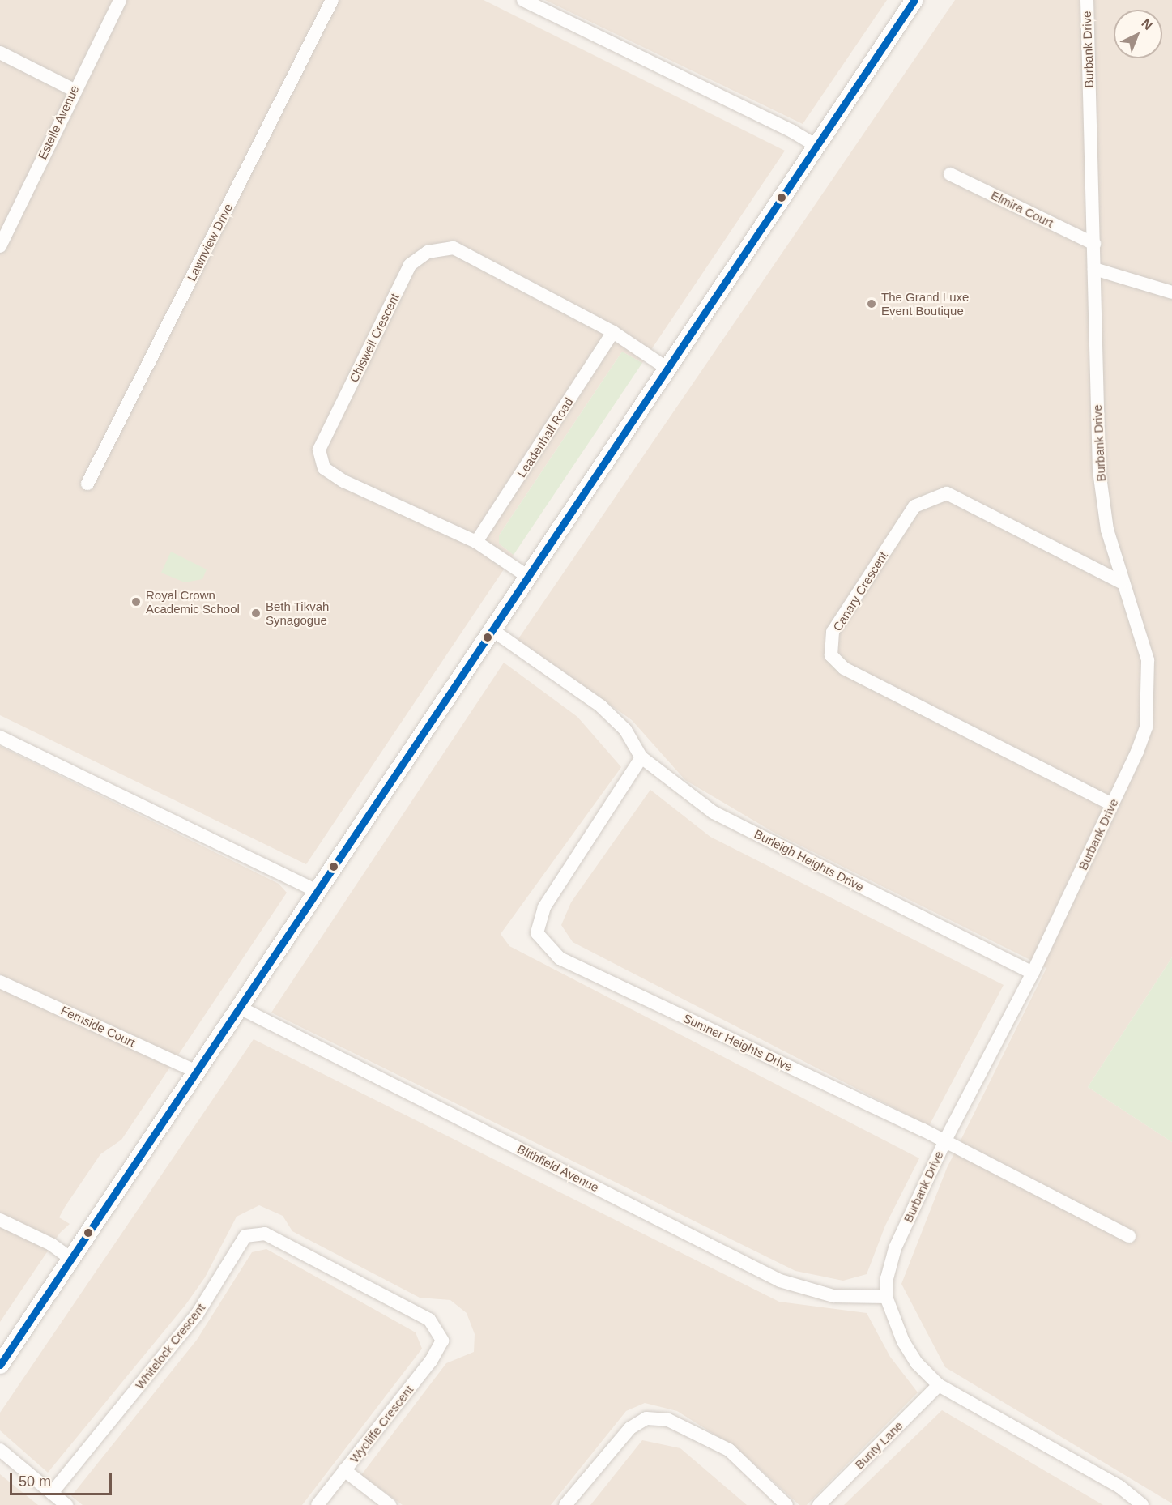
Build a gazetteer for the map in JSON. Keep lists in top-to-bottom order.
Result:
{
  "streets": {
    "street": [
      "Burbank Drive",
      "Estelle Avenue",
      "Elmira Court",
      "Lawnview Drive",
      "Chiswell Crescent",
      "Leadenhall Road",
      "Canary Crescent",
      "Burleigh Heights Drive",
      "Fernside Court",
      "Sumner Heights Drive",
      "Blithfield Avenue",
      "Whitelock Crescent",
      "Wycliffe Crescent",
      "Bunty Lane"
    ]
  },
  "crossings": [
    ["Burbank Drive", "Elmira Court"],
    ["Burbank Drive", "Canary Crescent"],
    ["Burbank Drive", "Burleigh Heights Drive"],
    ["Burbank Drive", "Sumner Heights Drive"],
    ["Burbank Drive", "Blithfield Avenue"],
    ["Burbank Drive", "Bunty Lane"],
    ["Chiswell Crescent", "Leadenhall Road"],
    ["Burleigh Heights Drive", "Sumner Heights Drive"],
    ["Whitelock Crescent", "Wycliffe Crescent"]
  ],
  "places": ["The Grand Luxe Event Boutique", "Royal Crown Academic School", "Beth Tikvah Synagogue"],
  "scale_bar": "50 m",
  "north": "top right"
}
